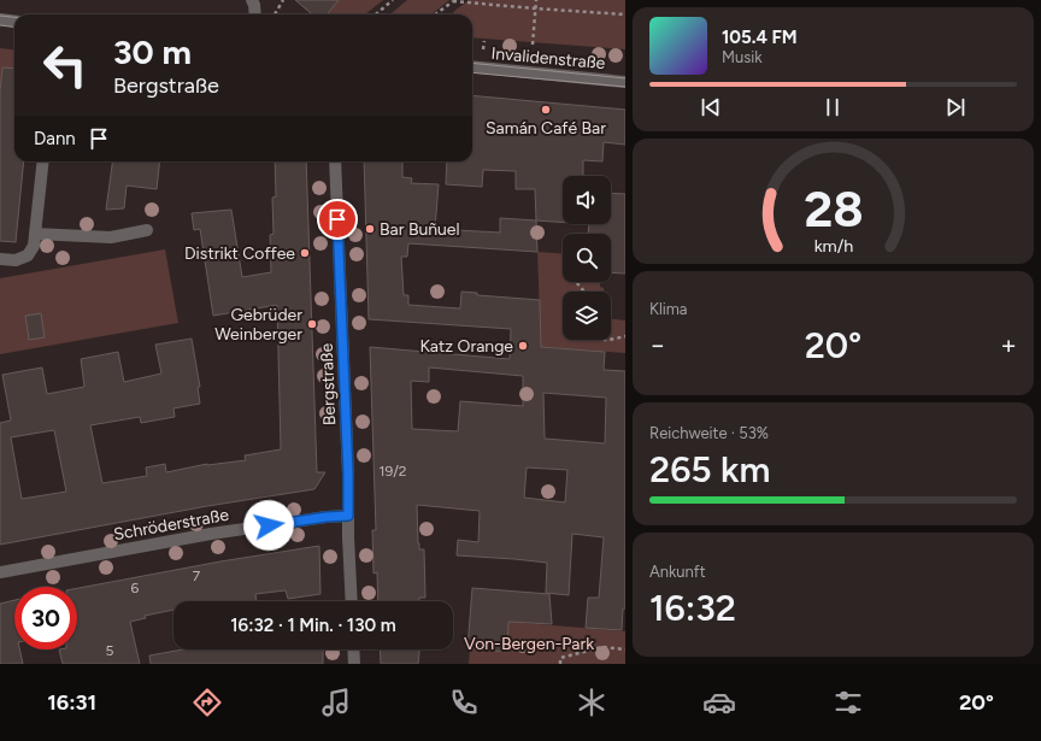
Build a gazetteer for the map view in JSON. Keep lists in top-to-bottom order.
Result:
{
  "streets": {
    "street": ["Invalidenstraße", "Bergstraße", "Schröderstraße"]
  },
  "crossings": [
    ["Bergstraße", "Schröderstraße"]
  ],
  "parks": ["Von-Bergen-Park"],
  "places": [
    "Samán Café Bar",
    "Bar Buñuel",
    "Distrikt Coffee",
    "Gebrüder Weinberger",
    "Katz Orange"
  ],
  "house_numbers": [
    "19/2",
    "7",
    "6",
    "5"
  ],
  "page": {
    "turn": ["30 m", "Bergstraße"],
    "song": ["105.4 FM", "Musik"],
    "then": "Dann",
    "tile": [
      "Klima",
      ["Reichweite · 53%", "265 km"],
      ["Ankunft", "16:32"]
    ],
    "heat": ["−", "20°", "+"],
    "limit": "30",
    "trip": "16:32 · 1 Min. · 130 m",
    "tabs": ["16:31", "20°"],
    "gauge": ["28", "km/h"]
  }
}
